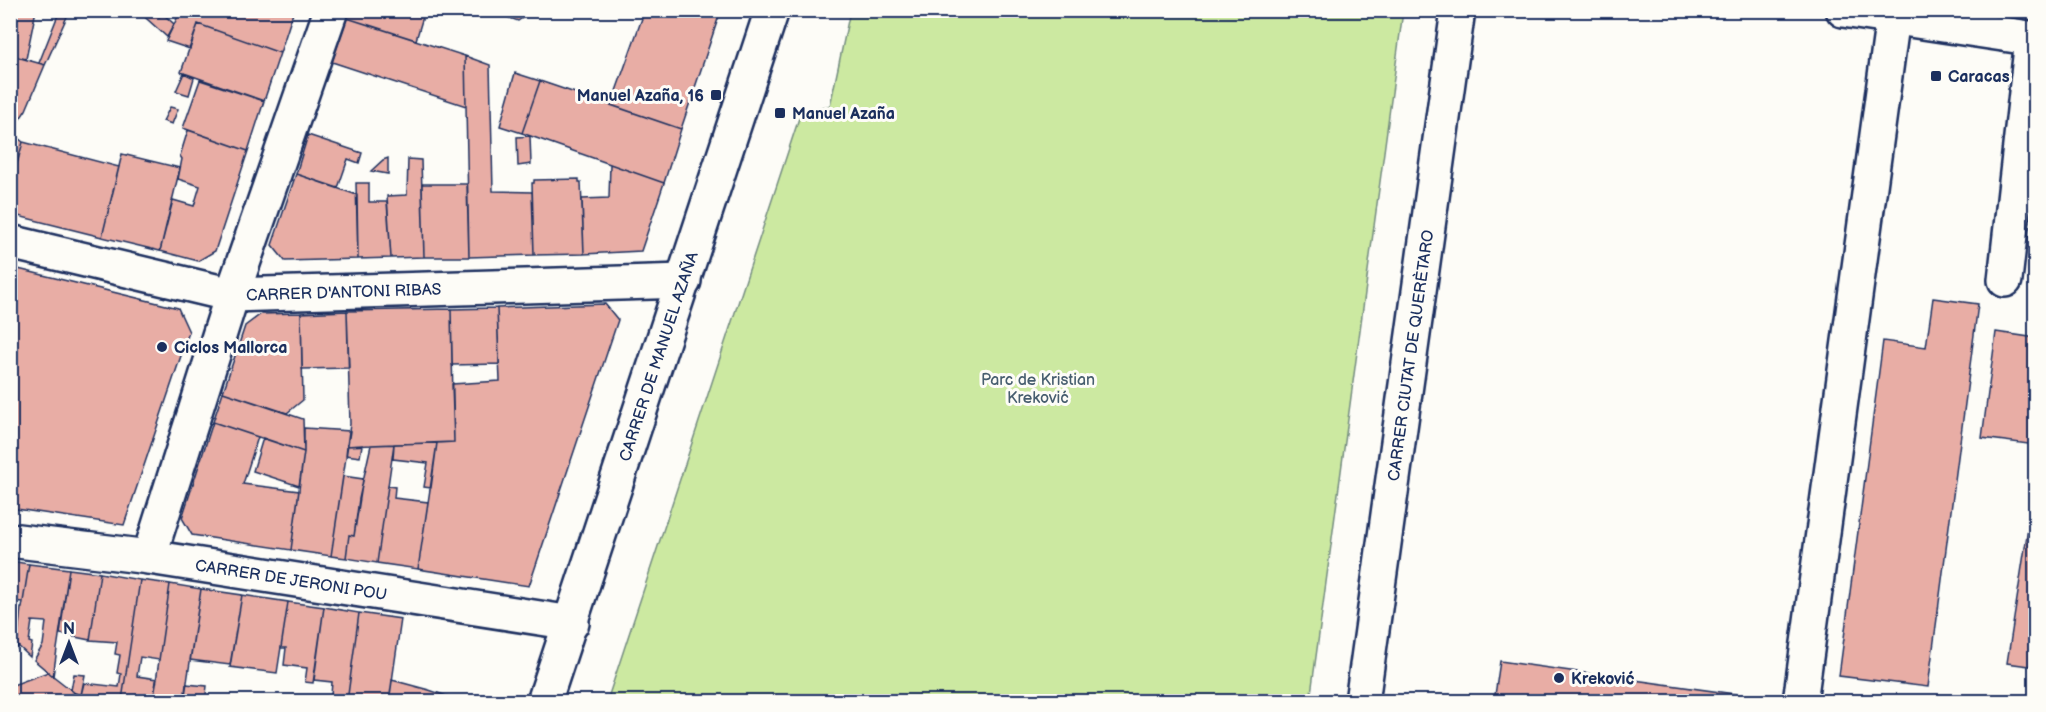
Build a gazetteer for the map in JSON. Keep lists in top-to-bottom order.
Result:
{
  "streets": {
    "street": [
      "CARRER D'ANTONI RIBAS",
      "CARRER DE MANUEL AZAÑA",
      "CARRER CIUTAT DE QUERÈTARO",
      "CARRER DE JERONI POU"
    ]
  },
  "crossings": [
    ["CARRER D'ANTONI RIBAS", "CARRER DE MANUEL AZAÑA"],
    ["CARRER DE MANUEL AZAÑA", "CARRER DE JERONI POU"]
  ],
  "parks": ["Parc de Kristian Kreković"],
  "places": {
    "transit": ["Caracas", "Manuel Azaña, 16", "Manuel Azaña"],
    "other": ["Ciclos Mallorca", "Kreković"]
  },
  "north": "top"
}
